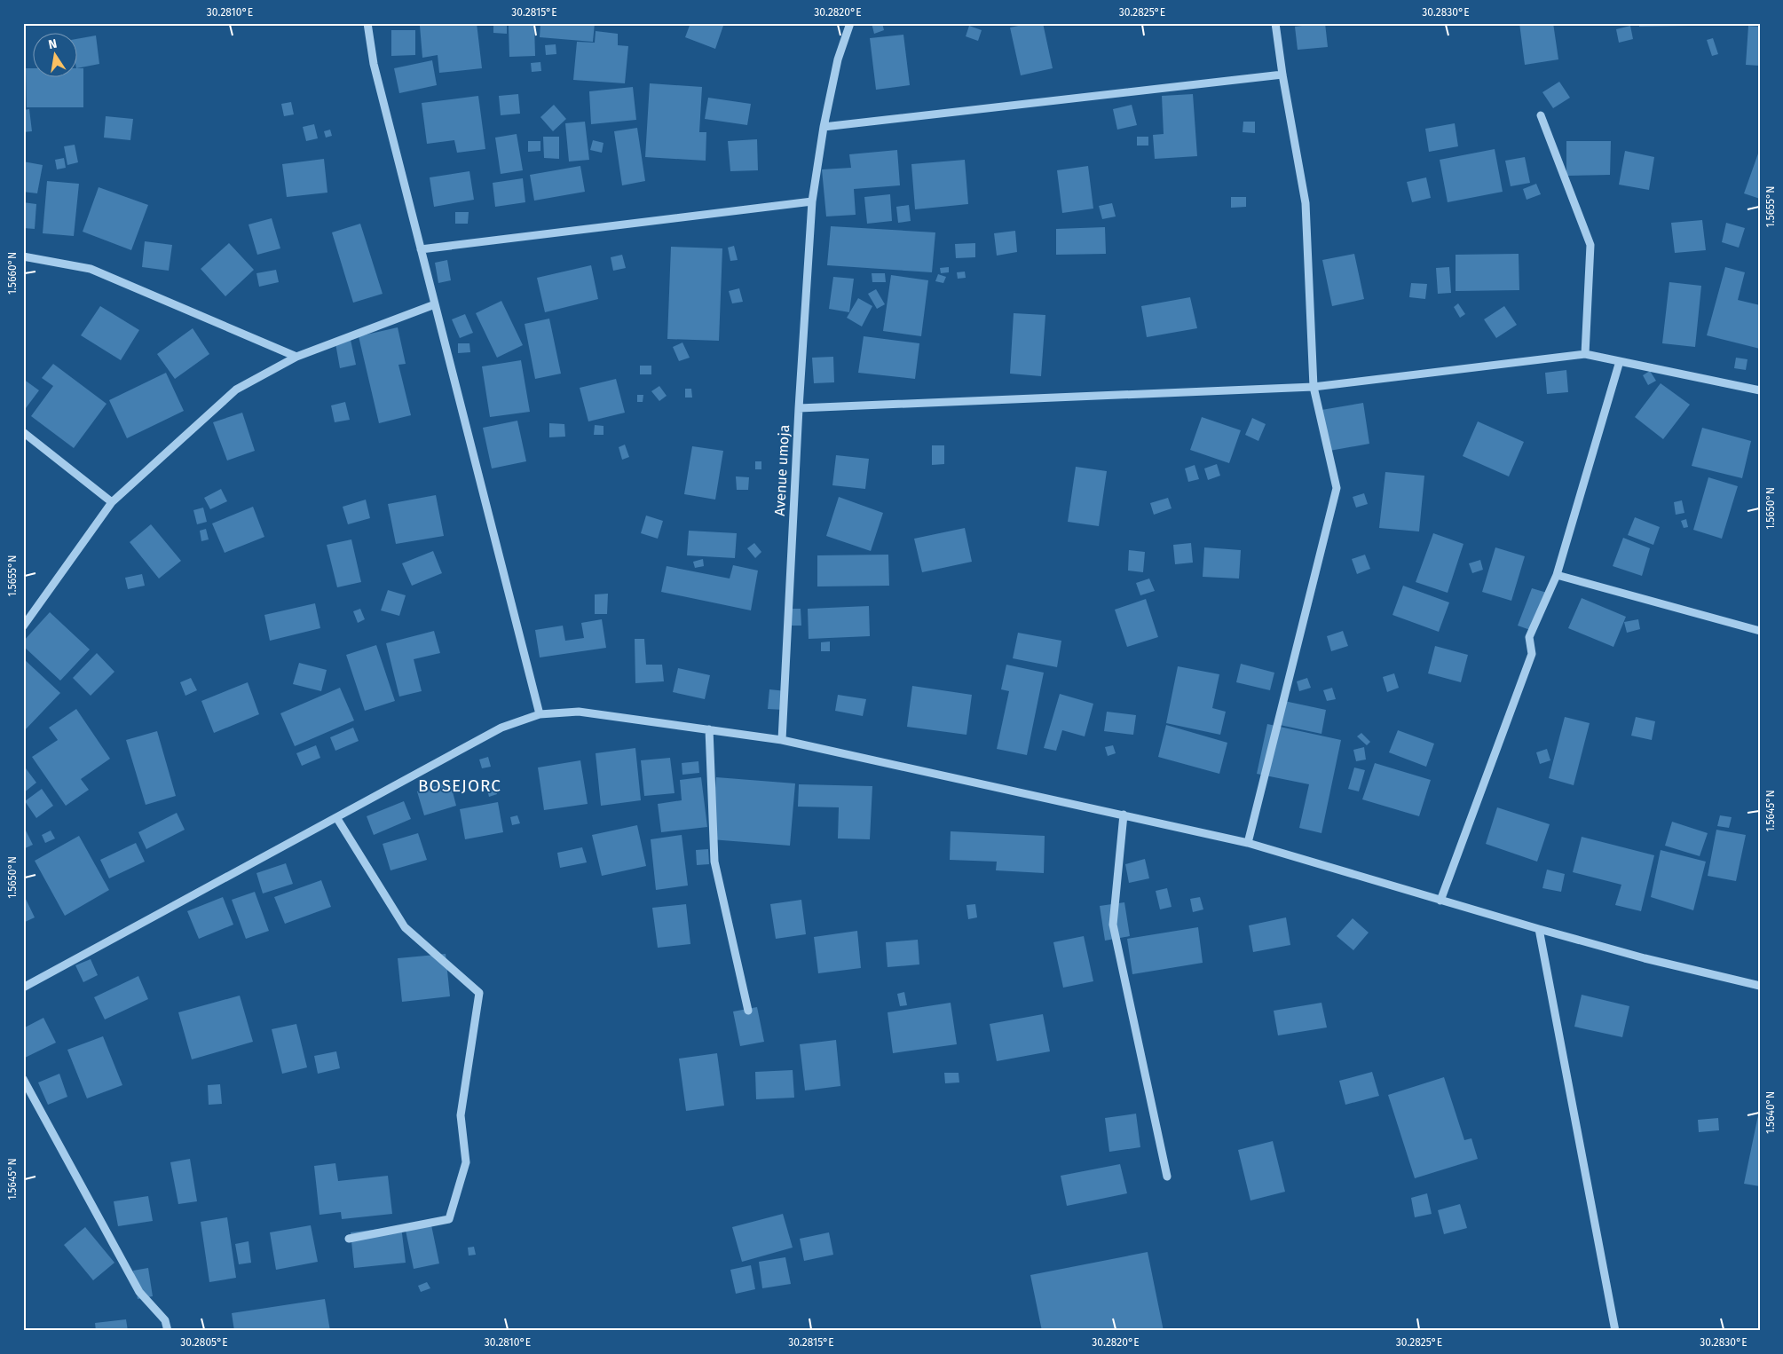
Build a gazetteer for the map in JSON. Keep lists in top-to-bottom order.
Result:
{
  "streets": {
    "street": ["Avenue umoja"]
  },
  "districts": ["BOSEJORC"],
  "north": "top",
  "coordinates": [
    "30.2810°E",
    "30.2815°E",
    "30.2820°E",
    "30.2825°E",
    "30.2830°E",
    "1.5655°N",
    "1.5660°N",
    "1.5650°N",
    "1.5645°N",
    "1.5640°N",
    "30.2805°E"
  ]
}
